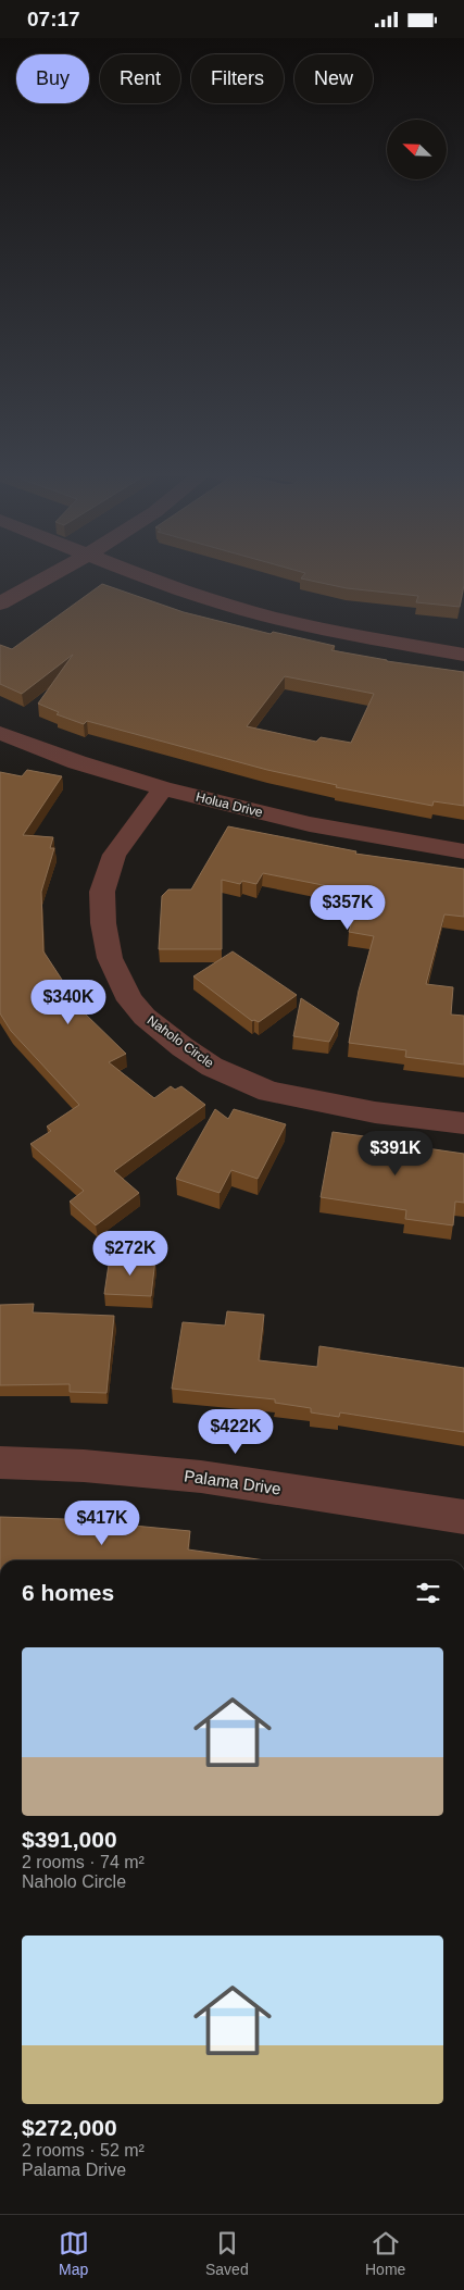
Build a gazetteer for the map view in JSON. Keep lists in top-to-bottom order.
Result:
{
  "streets": {
    "street": ["Holua Drive", "Naholo Circle", "Palama Drive"]
  },
  "crossings": [
    ["Holua Drive", "Naholo Circle"]
  ],
  "north": "top left",
  "page": {
    "status": "07:17",
    "chip": [
      "Buy",
      "Rent",
      "Filters",
      "New"
    ],
    "price": [
      "$357K",
      "$340K",
      "$391K",
      "$272K",
      "$422K",
      "$417K"
    ],
    "heading": "6 homes",
    "list": [
      {
        "name": "$391,000",
        "note": "2 rooms · 74 m² · Naholo Circle"
      },
      {
        "name": "$272,000",
        "note": "2 rooms · 52 m² · Palama Drive"
      }
    ],
    "tabs": ["Map", "Saved", "Home"]
  }
}
